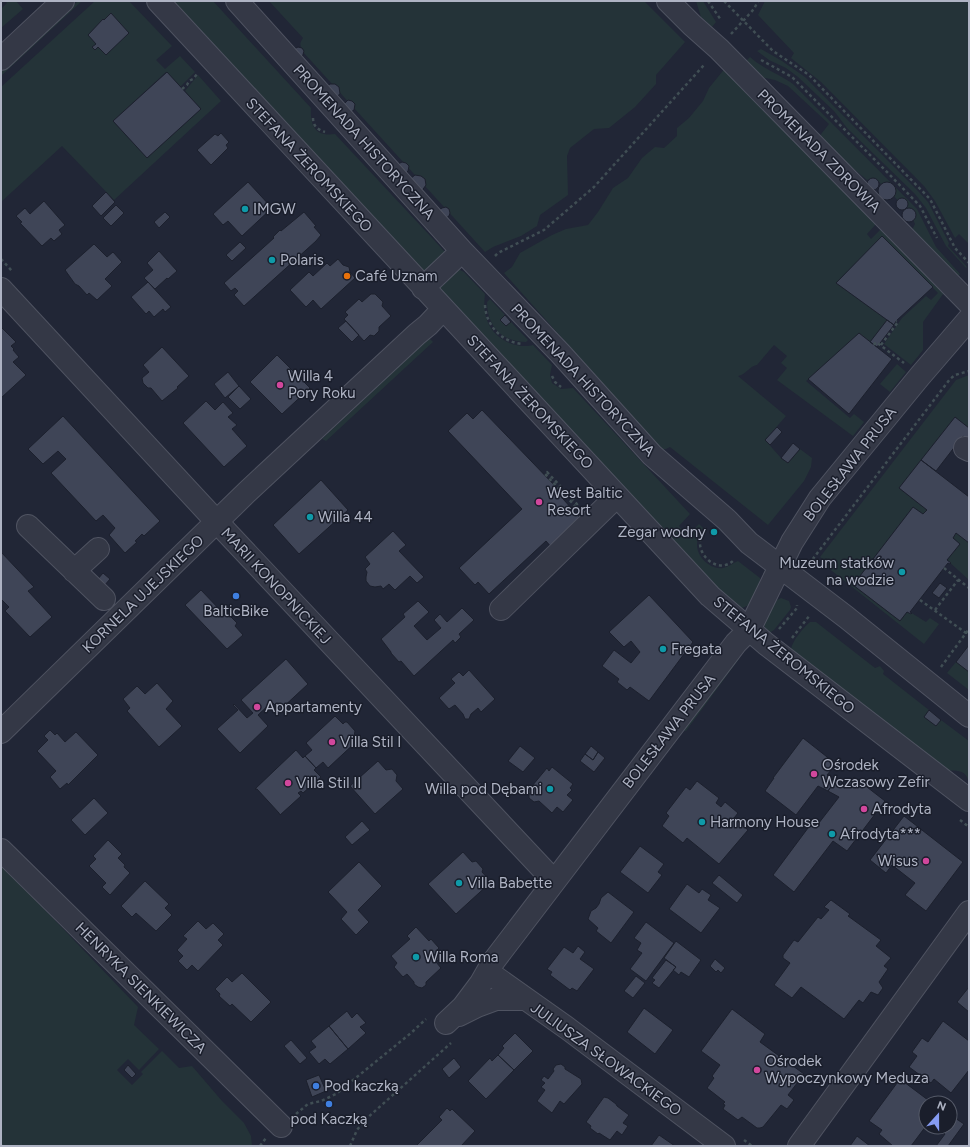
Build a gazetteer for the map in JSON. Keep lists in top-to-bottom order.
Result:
{
  "streets": {
    "street": [
      "PROMENADA HISTORYCZNA",
      "PROMENADA ZDROWIA",
      "STEFANA ŻEROMSKIEGO",
      "BOLESŁAWA PRUSA",
      "MARII KONOPNICKIEJ",
      "KORNELA UJEJSKIEGO",
      "HENRYKA SIENKIEWICZA",
      "JULIUSZA SŁOWACKIEGO"
    ]
  },
  "crossings": [
    ["PROMENADA HISTORYCZNA", "BOLESŁAWA PRUSA"],
    ["STEFANA ŻEROMSKIEGO", "BOLESŁAWA PRUSA"],
    ["STEFANA ŻEROMSKIEGO", "KORNELA UJEJSKIEGO"],
    ["BOLESŁAWA PRUSA", "MARII KONOPNICKIEJ"],
    ["BOLESŁAWA PRUSA", "JULIUSZA SŁOWACKIEGO"],
    ["MARII KONOPNICKIEJ", "KORNELA UJEJSKIEGO"]
  ],
  "places": [
    "IMGW",
    "Polaris",
    "Café Uznam",
    "Willa 4 Pory Roku",
    "West Baltic Resort",
    "Willa 44",
    "Zegar wodny",
    "Muzeum statków na wodzie",
    "BalticBike",
    "Fregata",
    "Appartamenty",
    "Villa Stil I",
    "Ośrodek Wczasowy Zefir",
    "Villa Stil II",
    "Willa pod Dębami",
    "Afrodyta",
    "Harmony House",
    "Afrodyta***",
    "Wisus",
    "Villa Babette",
    "Willa Roma",
    "Ośrodek Wypoczynkowy Meduza",
    "Pod kaczką",
    "pod Kaczką"
  ],
  "north": "top"
}
